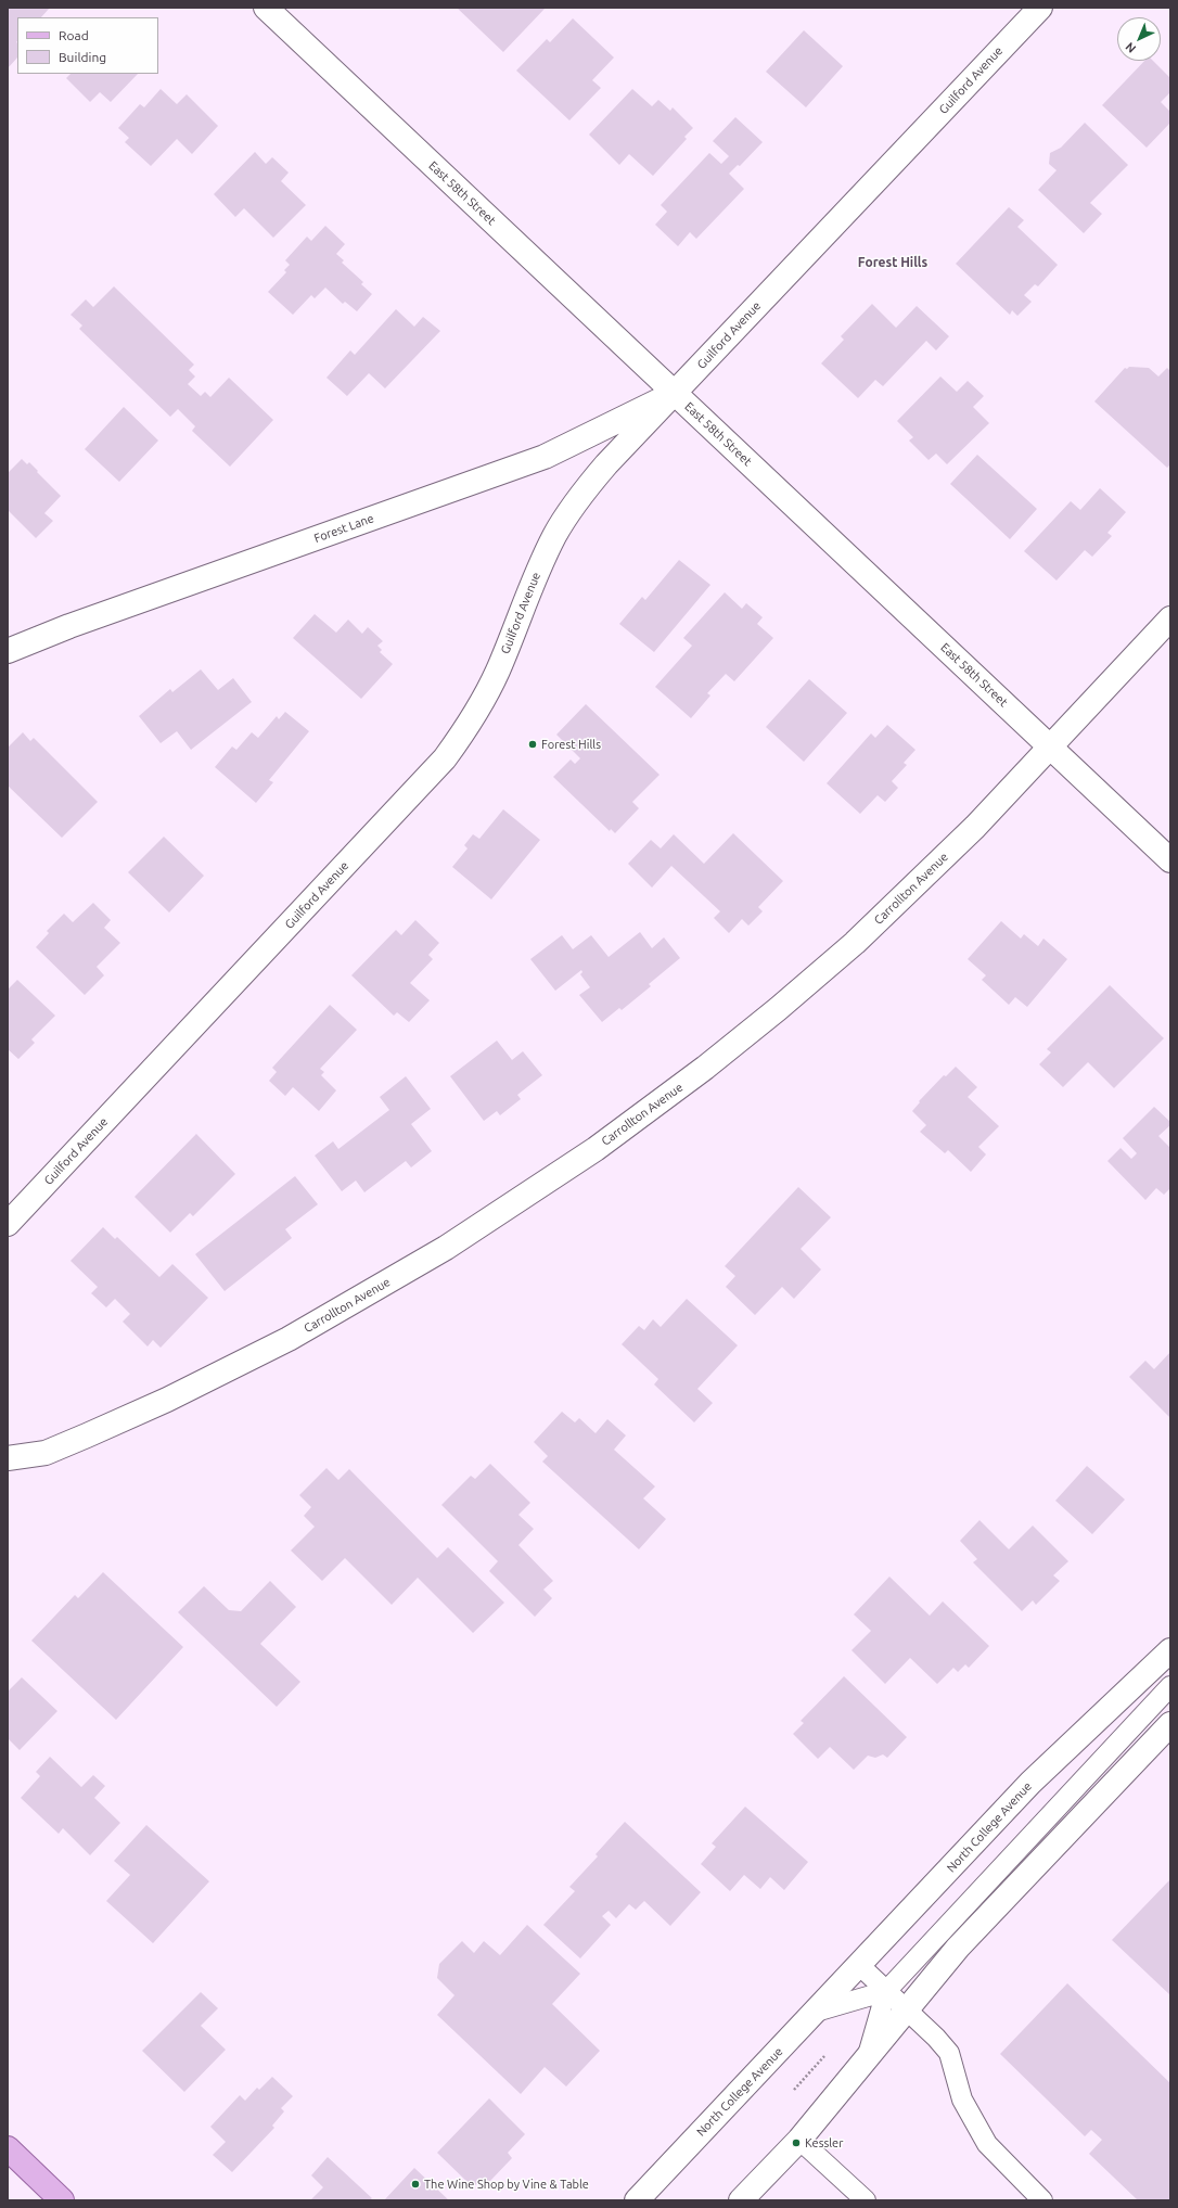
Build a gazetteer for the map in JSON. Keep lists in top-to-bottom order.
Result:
{
  "streets": {
    "street": [
      "Guilford Avenue",
      "East 58th Street",
      "Forest Lane",
      "Carrollton Avenue",
      "North College Avenue"
    ]
  },
  "crossings": [
    ["Guilford Avenue", "East 58th Street"],
    ["Guilford Avenue", "Forest Lane"],
    ["East 58th Street", "Forest Lane"],
    ["East 58th Street", "Carrollton Avenue"]
  ],
  "districts": ["Forest Hills"],
  "places": ["Forest Hills", "Kessler", "The Wine Shop by Vine & Table"],
  "legend": ["Road", "Building"],
  "north": "bottom left"
}
